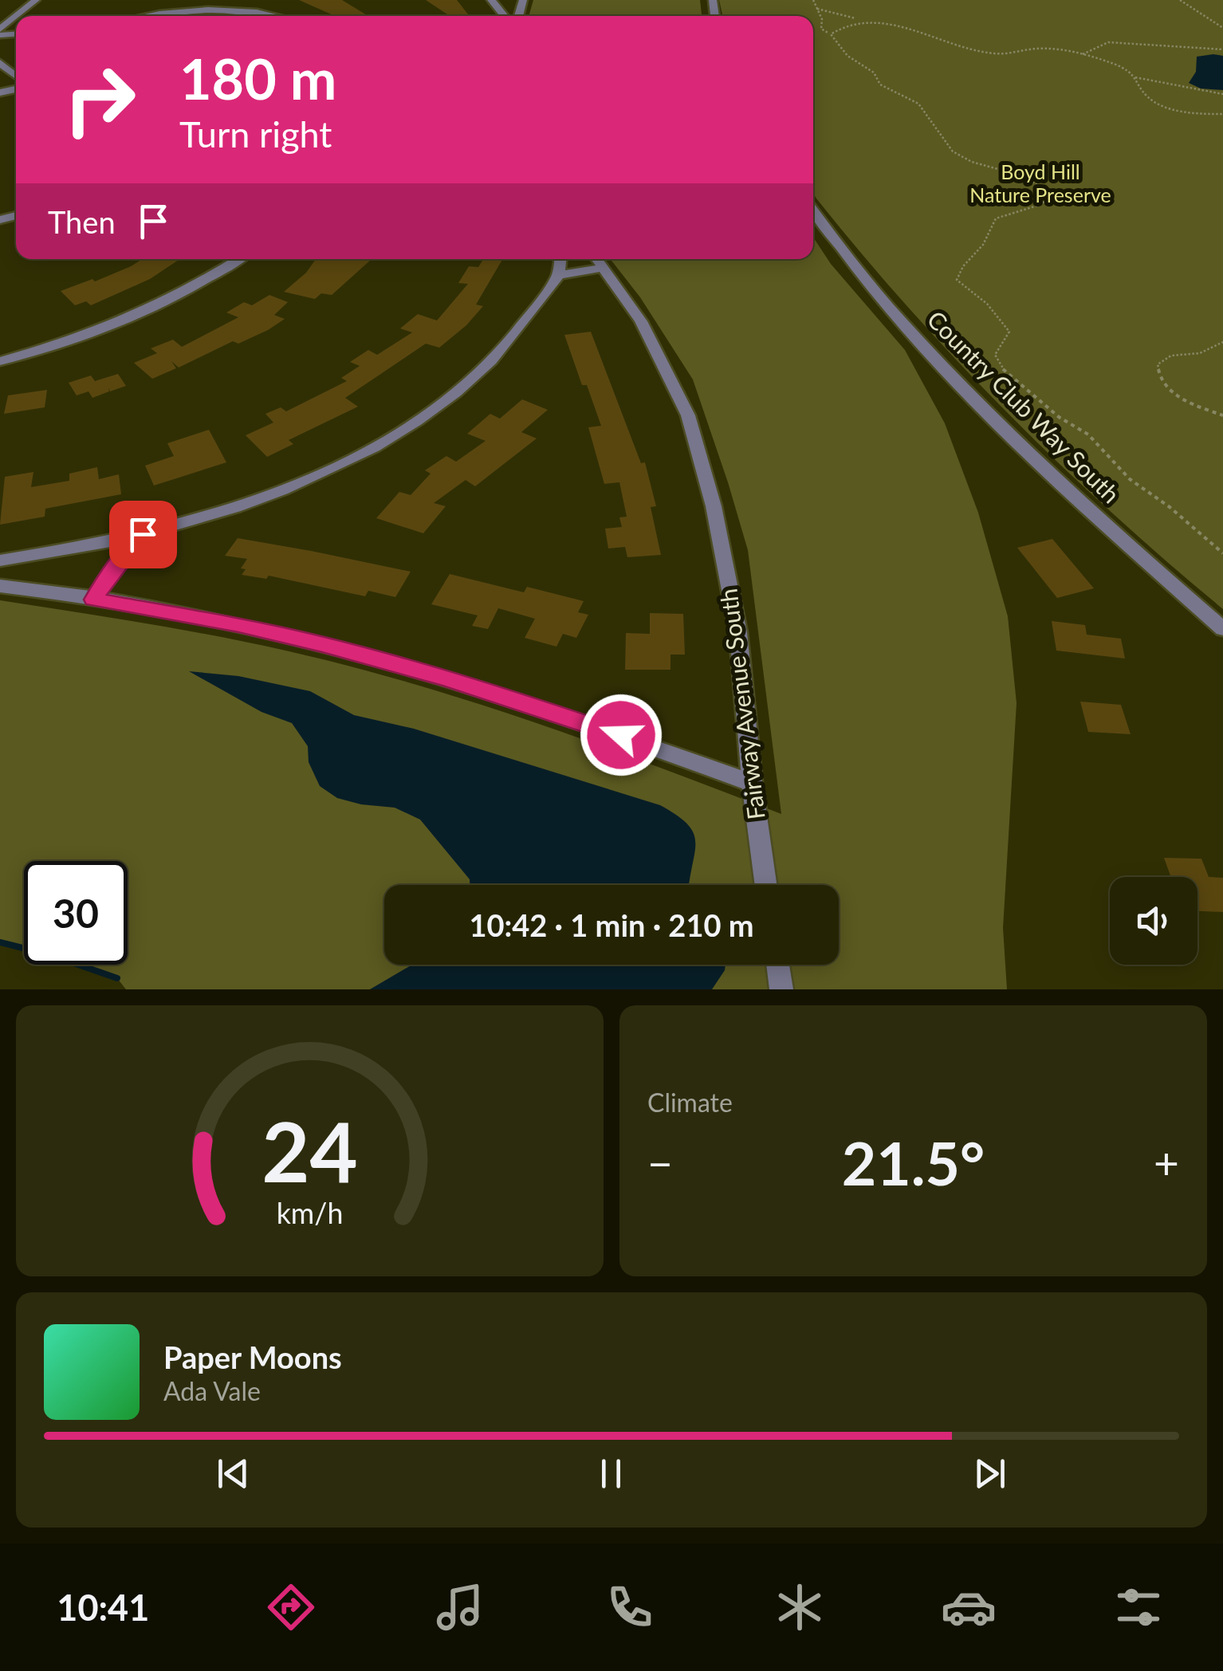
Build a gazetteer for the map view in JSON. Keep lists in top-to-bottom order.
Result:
{
  "streets": {
    "street": ["Country Club Way South", "Fairway Avenue South"]
  },
  "parks": ["Boyd Hill Nature Preserve"],
  "page": {
    "turn": ["180 m", "Turn right"],
    "then": "Then",
    "limit": "30",
    "trip": "10:42 · 1 min · 210 m",
    "tile": "Climate",
    "heat": ["−", "21.5°", "+"],
    "song": ["Paper Moons", "Ada Vale"],
    "tabs": "10:41",
    "gauge": ["24", "km/h"]
  }
}
